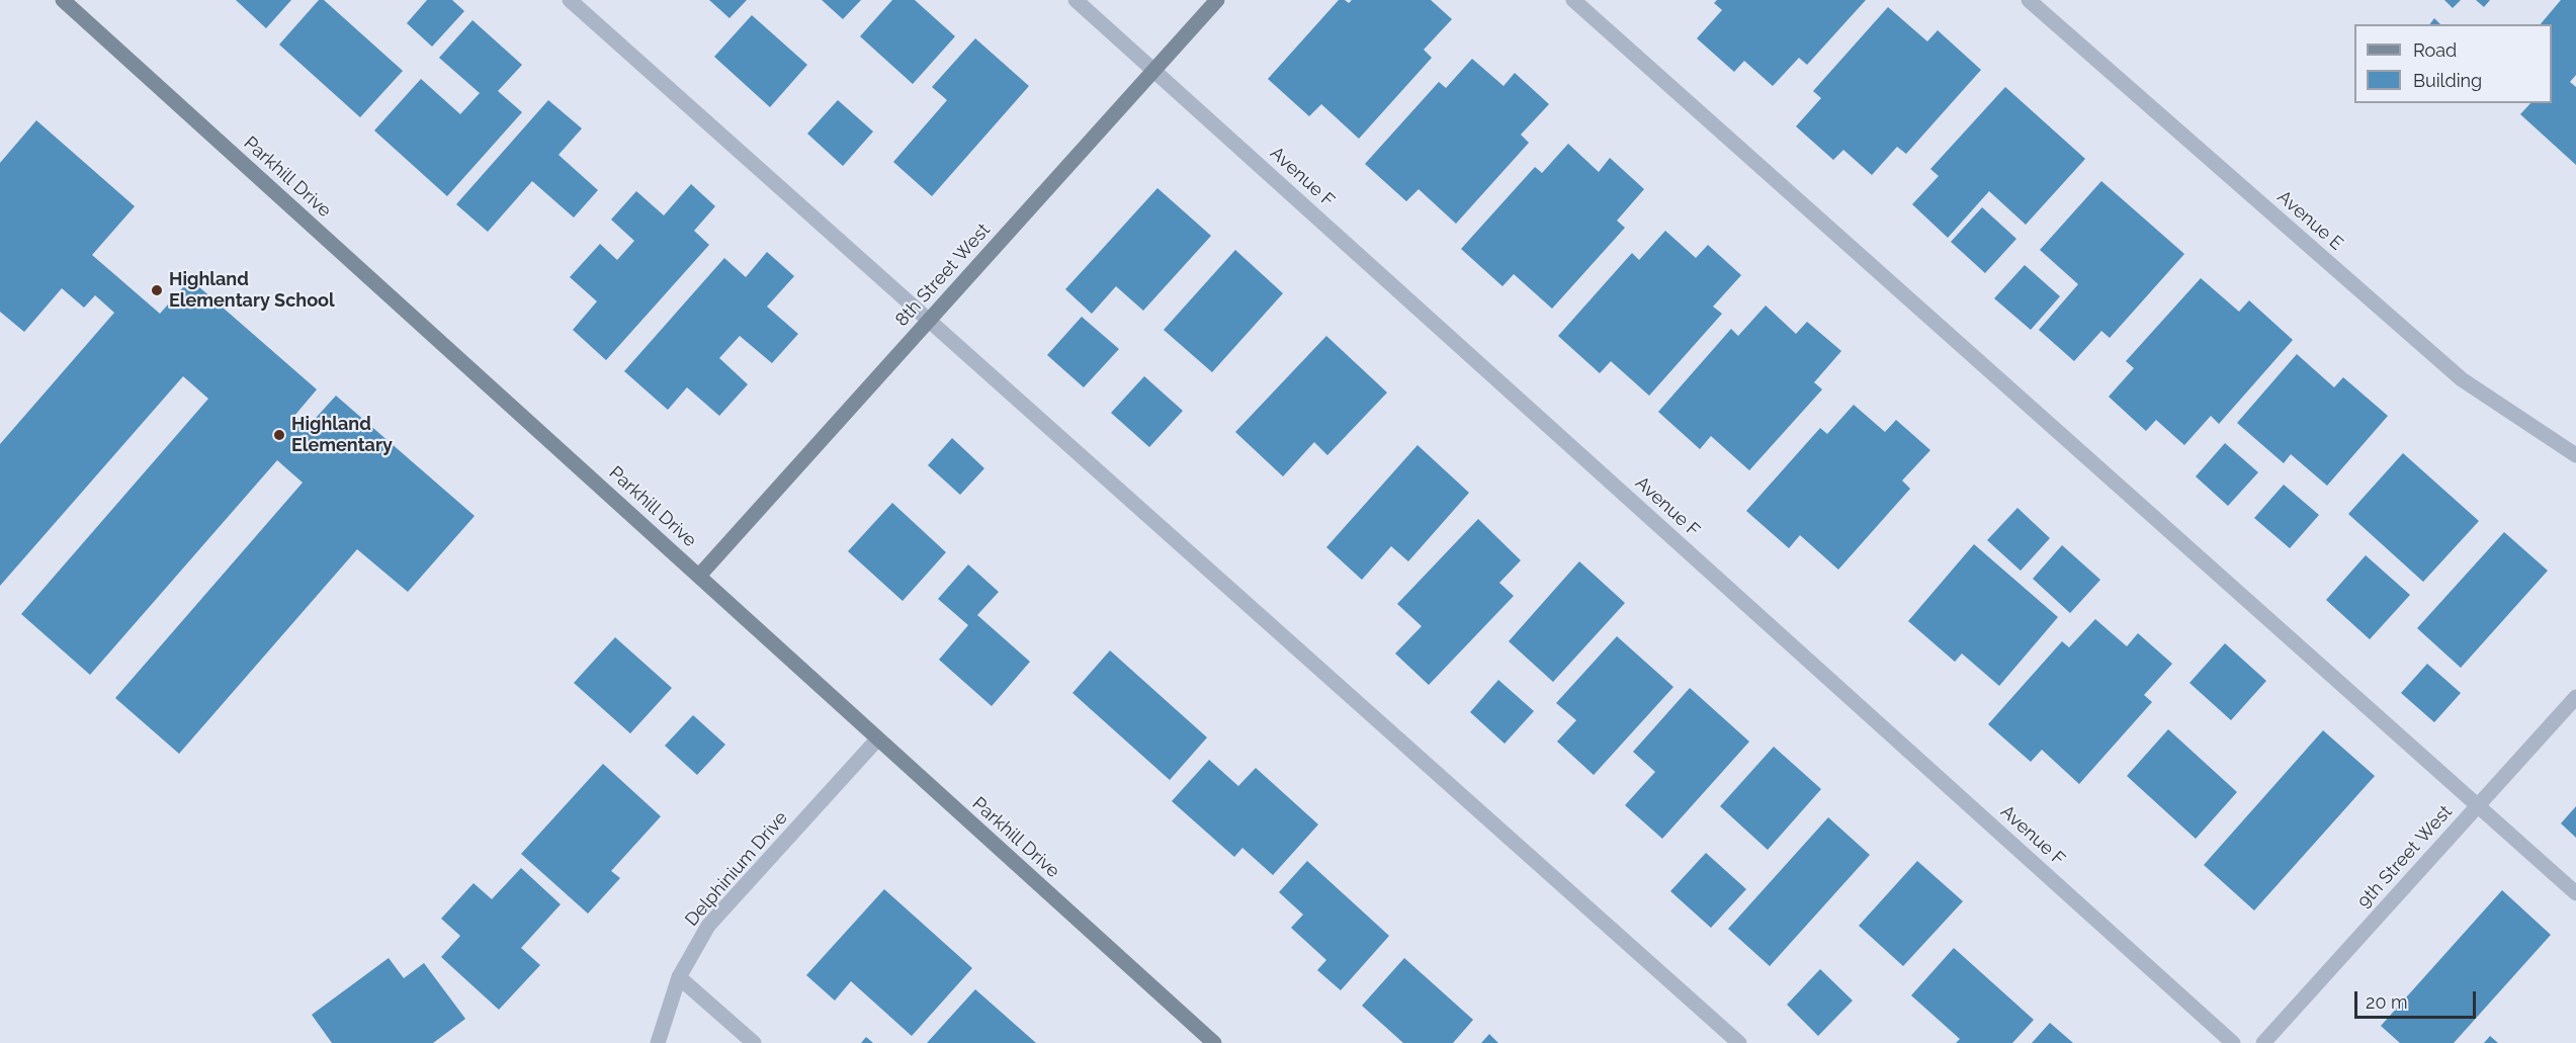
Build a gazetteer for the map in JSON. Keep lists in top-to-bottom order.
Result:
{
  "streets": {
    "street": [
      "Parkhill Drive",
      "Avenue F",
      "Avenue E",
      "8th Street West",
      "9th Street West",
      "Delphinium Drive"
    ]
  },
  "crossings": [
    ["Parkhill Drive", "8th Street West"],
    ["Parkhill Drive", "Delphinium Drive"],
    ["Avenue F", "8th Street West"]
  ],
  "places": ["Highland Elementary School", "Highland Elementary"],
  "legend": ["Road", "Building"],
  "scale_bar": "20 m"
}
